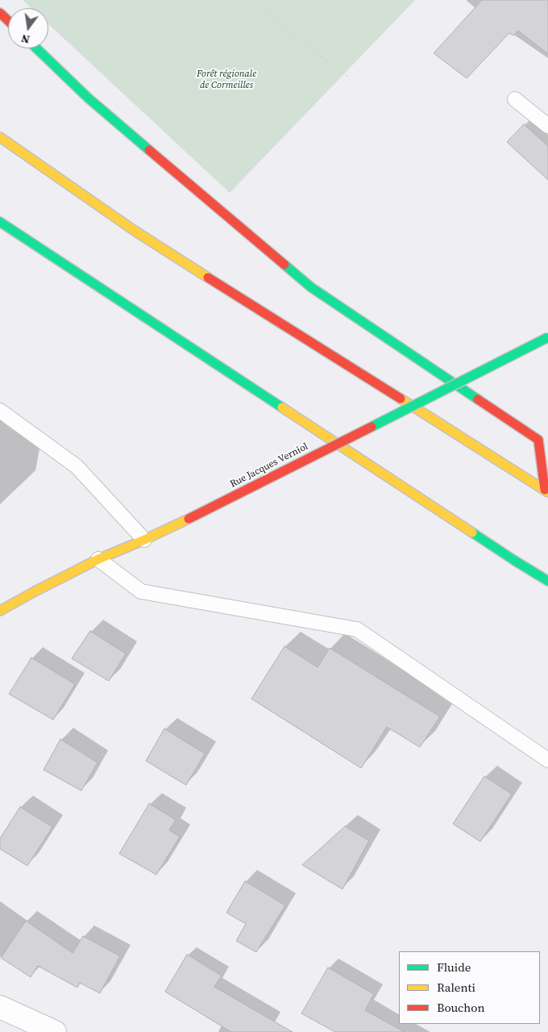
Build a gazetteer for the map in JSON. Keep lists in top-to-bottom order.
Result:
{
  "streets": {
    "main road": ["Rue Jacques Verniol"]
  },
  "parks": ["Forêt régionale de Cormeilles"],
  "legend": ["Fluide", "Ralenti", "Bouchon"],
  "north": "bottom"
}
